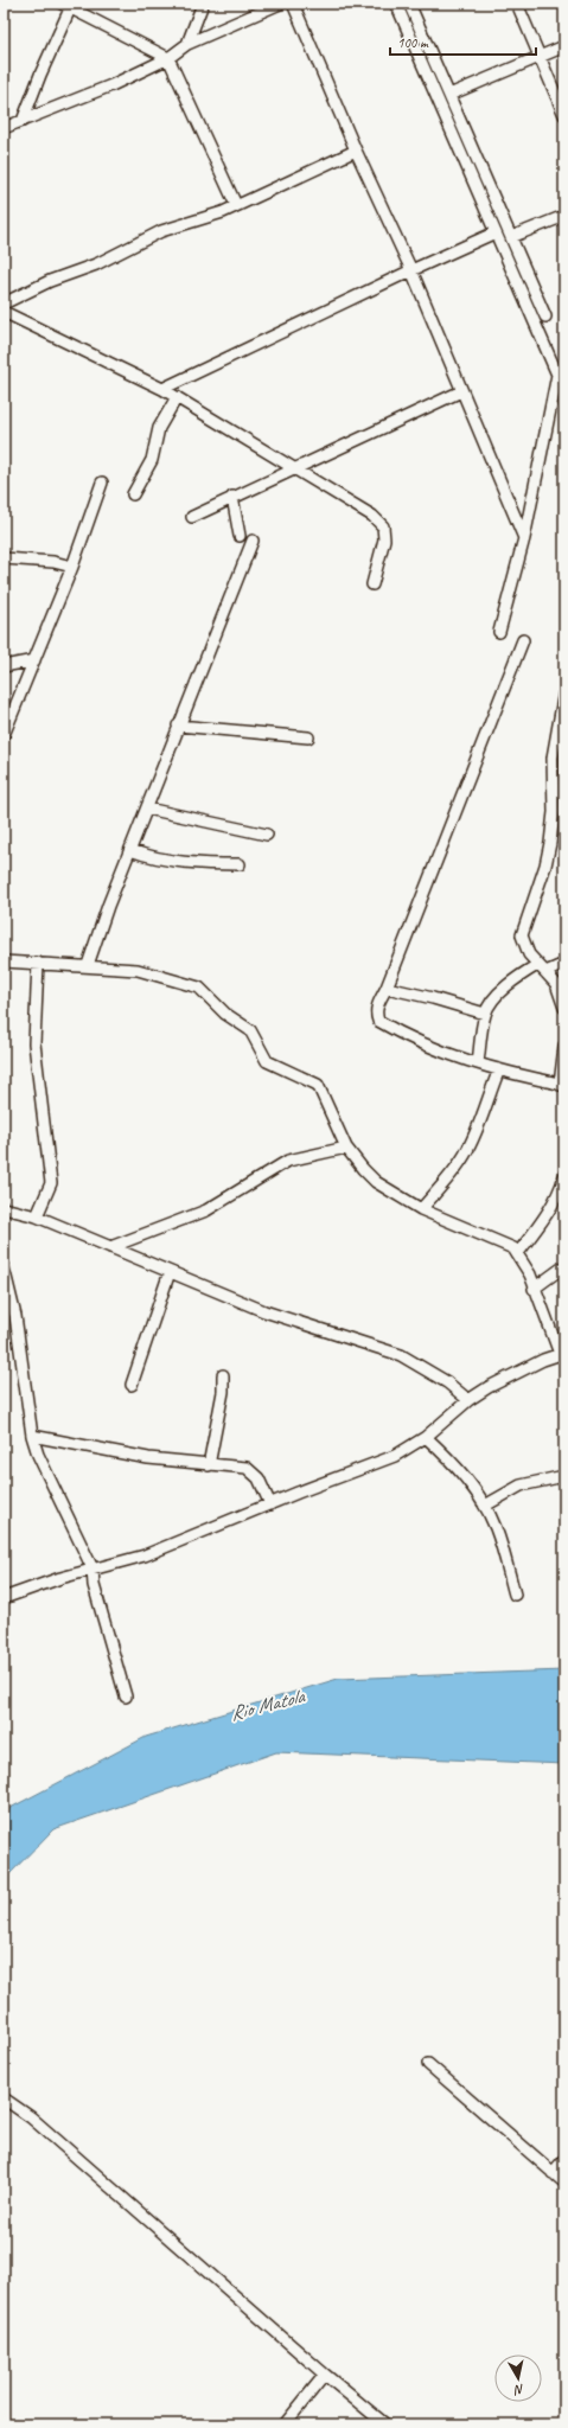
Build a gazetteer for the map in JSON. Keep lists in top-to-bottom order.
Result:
{
  "water": ["Rio Matola"],
  "scale_bar": "100 m",
  "north": "bottom"
}
